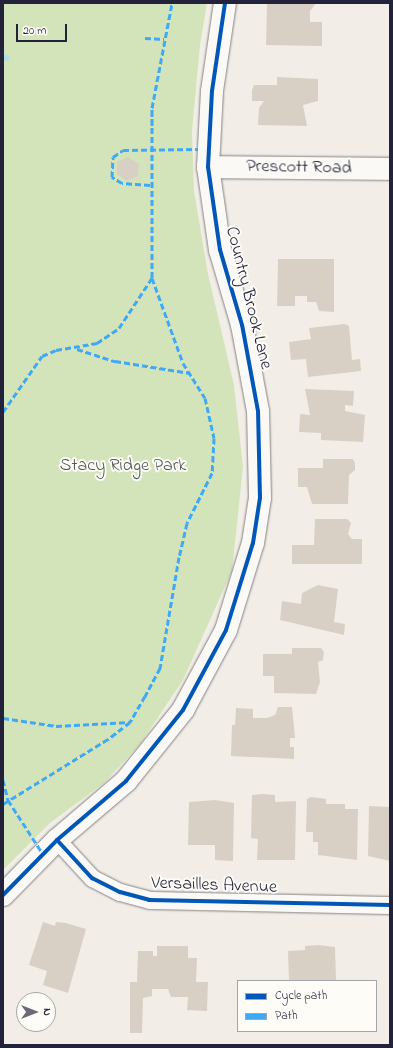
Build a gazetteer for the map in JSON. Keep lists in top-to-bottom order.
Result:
{
  "streets": {
    "street": ["Prescott Road", "Country Brook Lane", "Versailles Avenue"]
  },
  "crossings": [
    ["Prescott Road", "Country Brook Lane"],
    ["Country Brook Lane", "Versailles Avenue"]
  ],
  "parks": ["Stacy Ridge Park"],
  "legend": ["Cycle path", "Path"],
  "scale_bar": "20 m",
  "north": "right"
}
